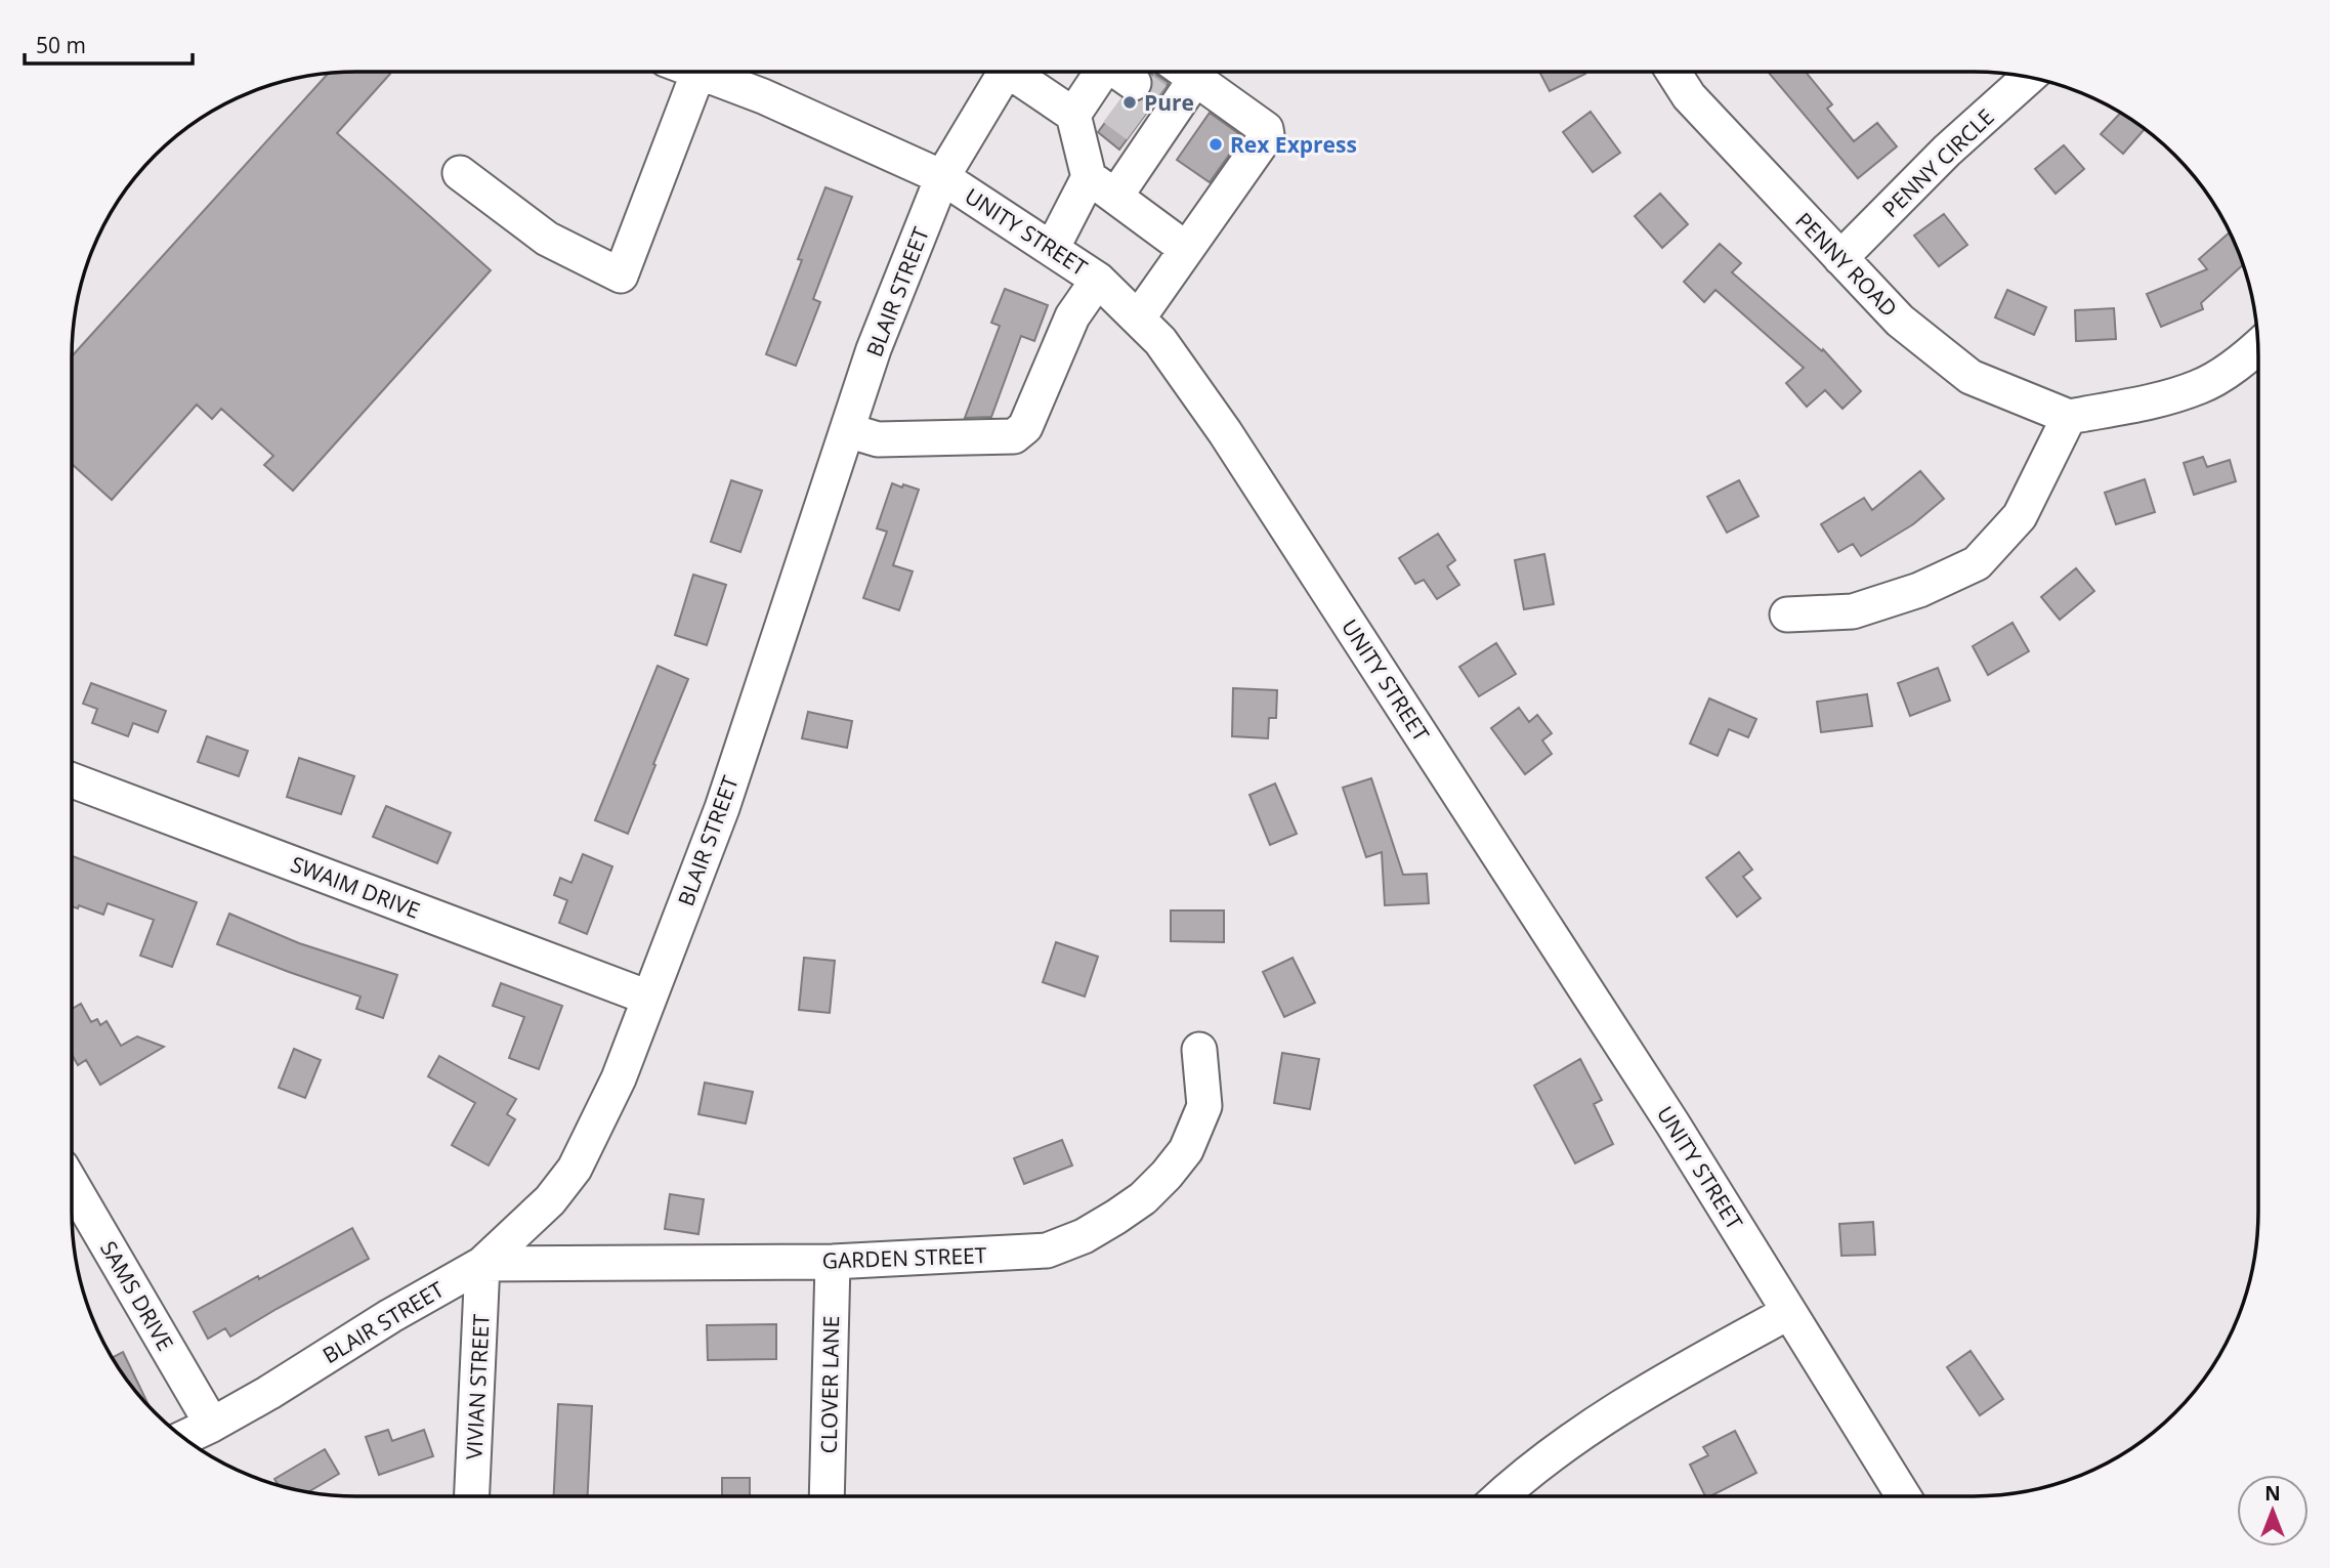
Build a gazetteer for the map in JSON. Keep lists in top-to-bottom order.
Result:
{
  "streets": {
    "street": [
      "PENNY CIRCLE",
      "UNITY STREET",
      "PENNY ROAD",
      "BLAIR STREET",
      "SWAIM DRIVE",
      "GARDEN STREET",
      "SAMS DRIVE",
      "CLOVER LANE",
      "VIVIAN STREET"
    ]
  },
  "crossings": [
    ["PENNY CIRCLE", "PENNY ROAD"],
    ["UNITY STREET", "BLAIR STREET"],
    ["BLAIR STREET", "SWAIM DRIVE"],
    ["BLAIR STREET", "GARDEN STREET"],
    ["BLAIR STREET", "SAMS DRIVE"],
    ["BLAIR STREET", "VIVIAN STREET"],
    ["GARDEN STREET", "CLOVER LANE"],
    ["GARDEN STREET", "VIVIAN STREET"]
  ],
  "places": ["Pure", "Rex Express"],
  "scale_bar": "50 m",
  "north": "top"
}
